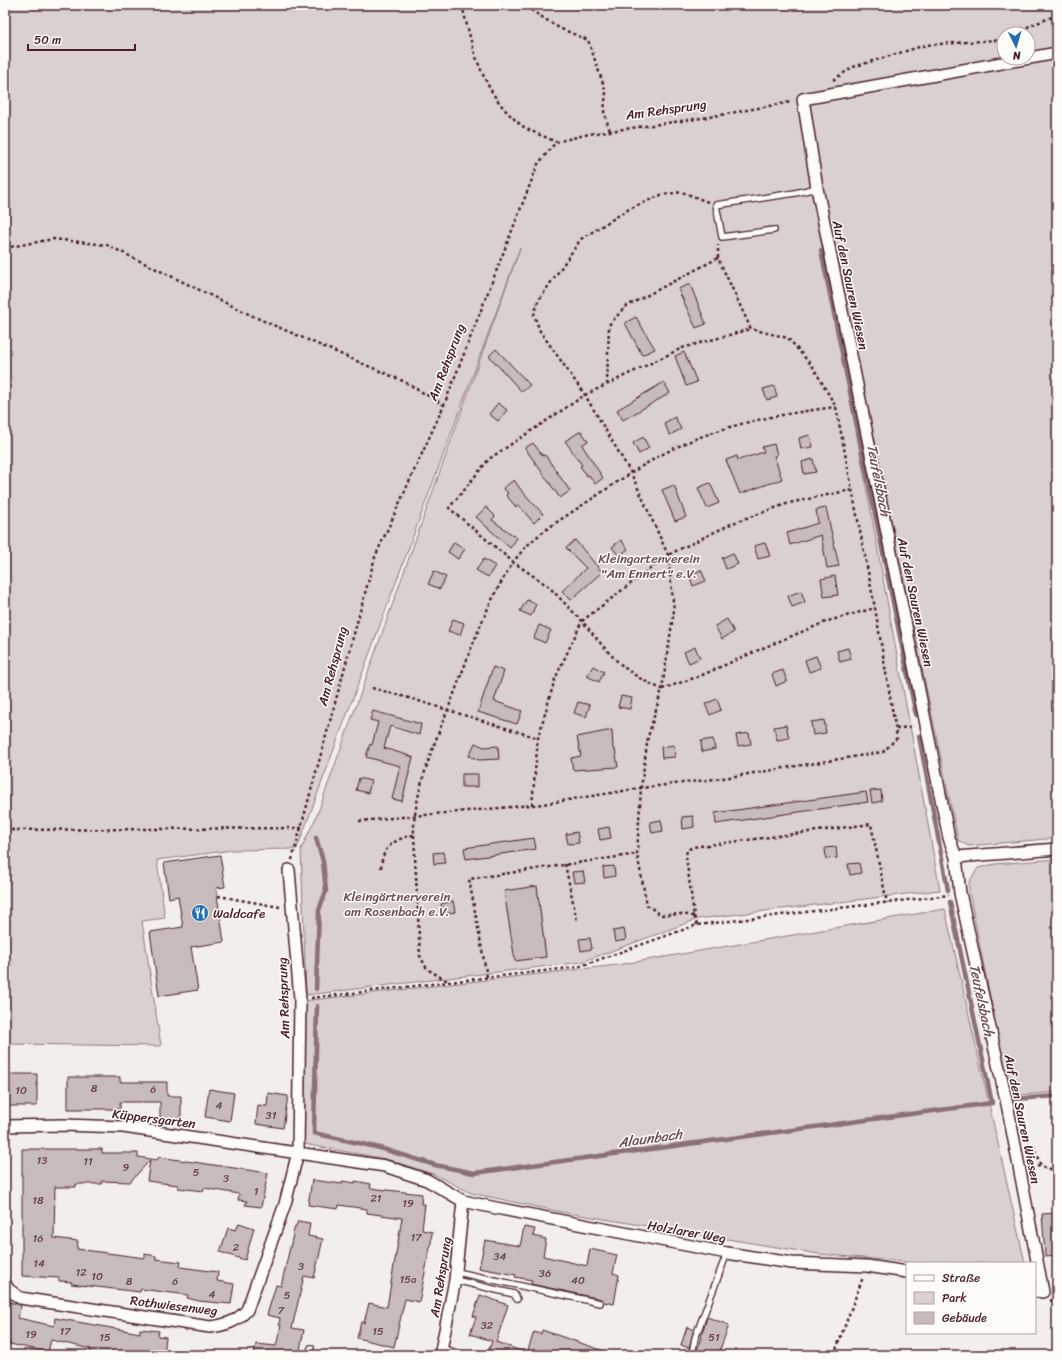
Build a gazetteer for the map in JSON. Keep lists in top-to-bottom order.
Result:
{
  "streets": {
    "street": [
      "Am Rehsprung",
      "Auf den Sauren Wiesen",
      "Küppersgarten",
      "Holzlarer Weg",
      "Rothwiesenweg"
    ]
  },
  "crossings": [
    ["Am Rehsprung", "Auf den Sauren Wiesen"],
    ["Am Rehsprung", "Küppersgarten"],
    ["Am Rehsprung", "Holzlarer Weg"],
    ["Am Rehsprung", "Rothwiesenweg"],
    ["Küppersgarten", "Rothwiesenweg"]
  ],
  "water": ["Teufelsbach", "Alaunbach"],
  "parks": ["Kleingartenverein \"Am Ennert\" e.V.", "Kleingärtnerverein am Rosenbach e.V."],
  "places": {
    "restaurant": ["Waldcafe"]
  },
  "house_numbers": [
    "8",
    "6",
    "10",
    "4",
    "31",
    "13",
    "11",
    "9",
    "5",
    "3",
    "1",
    "21",
    "18",
    "19",
    "17",
    "16",
    "2",
    "34",
    "14",
    "3",
    "12",
    "36",
    "10",
    "15a",
    "40",
    "8",
    "6",
    "4",
    "5",
    "7",
    "32",
    "17",
    "15",
    "19",
    "15",
    "51"
  ],
  "legend": ["Straße", "Park", "Gebäude"],
  "scale_bar": "50 m",
  "north": "bottom"
}
